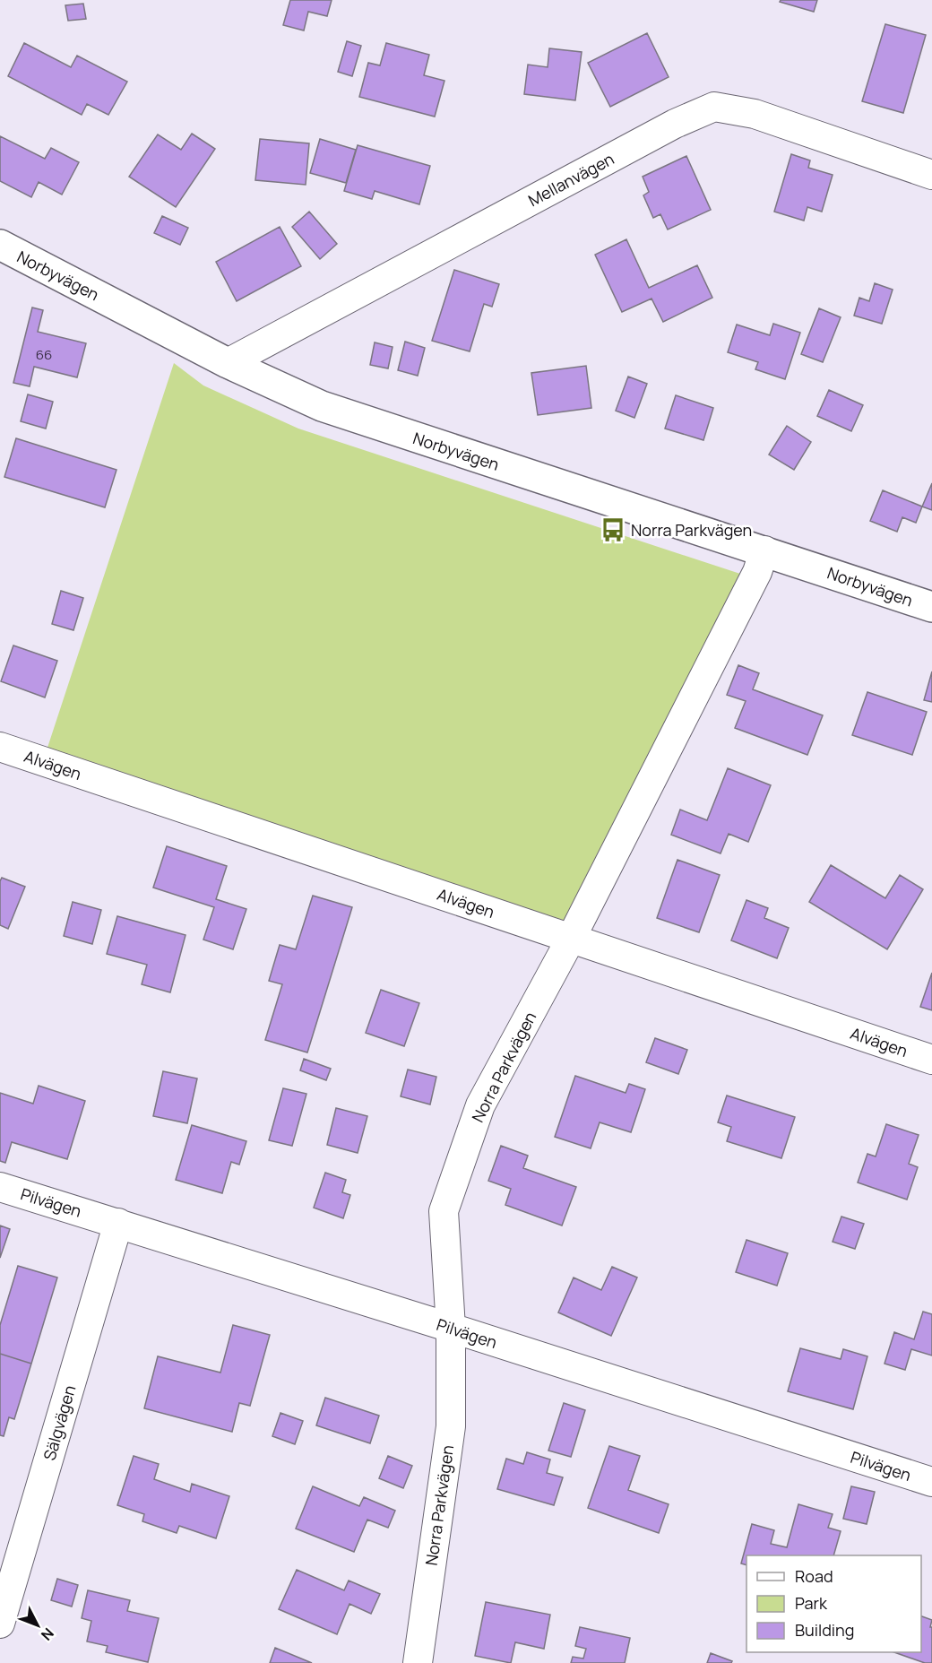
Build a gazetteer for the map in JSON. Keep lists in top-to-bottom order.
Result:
{
  "streets": {
    "street": [
      "Mellanvägen",
      "Norbyvägen",
      "Alvägen",
      "Norra Parkvägen",
      "Pilvägen",
      "Sälgvägen"
    ]
  },
  "crossings": [
    ["Mellanvägen", "Norbyvägen"],
    ["Norbyvägen", "Norra Parkvägen"],
    ["Alvägen", "Norra Parkvägen"],
    ["Norra Parkvägen", "Pilvägen"],
    ["Pilvägen", "Sälgvägen"]
  ],
  "places": {
    "bus stop": ["Norra Parkvägen"]
  },
  "house_numbers": ["66"],
  "legend": ["Road", "Park", "Building"],
  "north": "bottom right"
}
